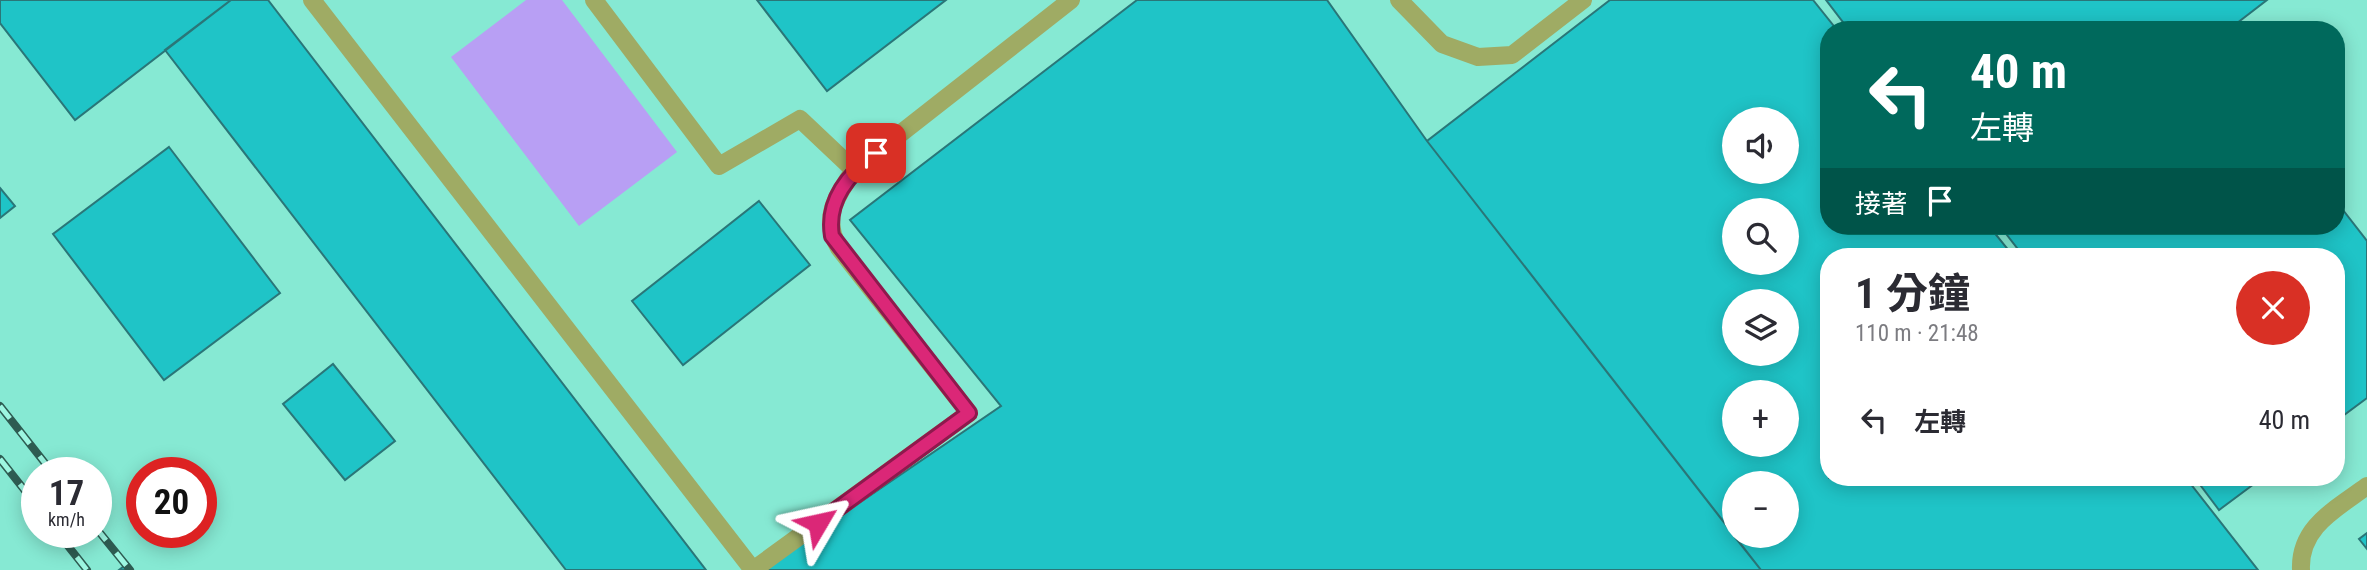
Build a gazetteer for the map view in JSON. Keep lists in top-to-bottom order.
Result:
{
  "page": {
    "turn": ["40 m", "左轉"],
    "map_buttons": ["+", "−"],
    "then": "接著",
    "heading": ["1 分鐘", "110 m · 21:48"],
    "list": [
      {
        "name": "左轉",
        "value": "40 m"
      }
    ],
    "speed": "17 km/h",
    "limit": "20"
  }
}
